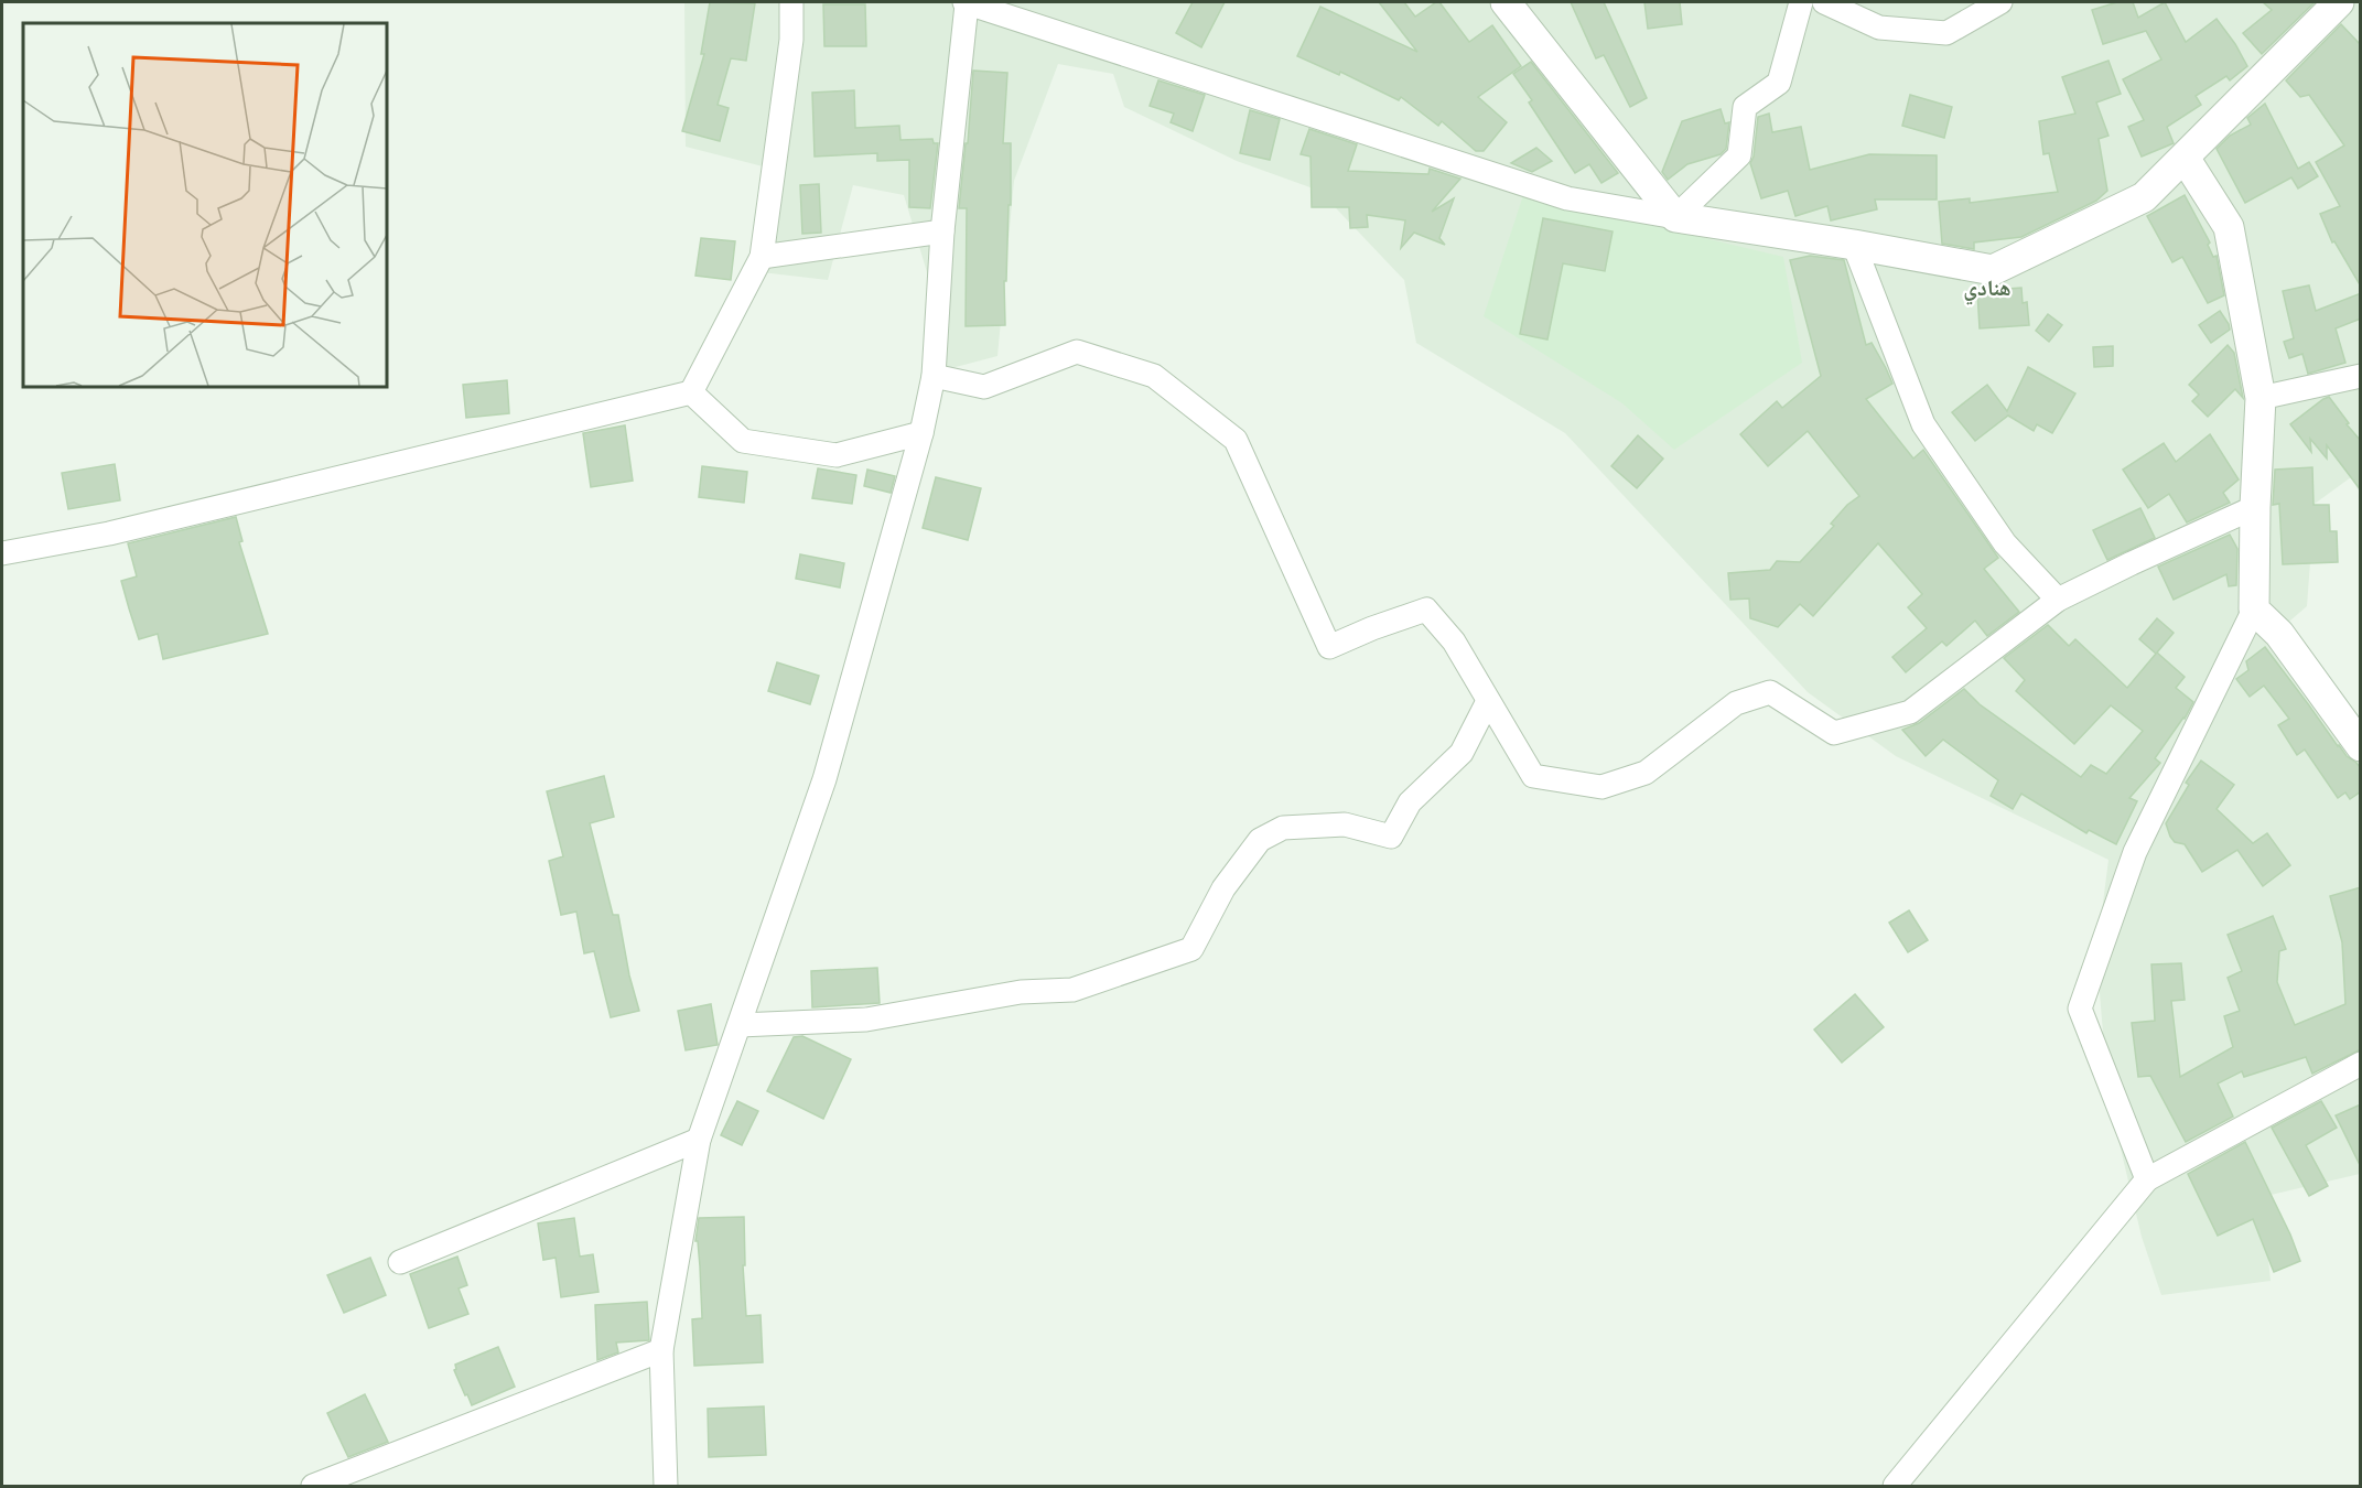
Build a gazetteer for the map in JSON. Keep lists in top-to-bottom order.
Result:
{
  "districts": ["هنادي"]
}
